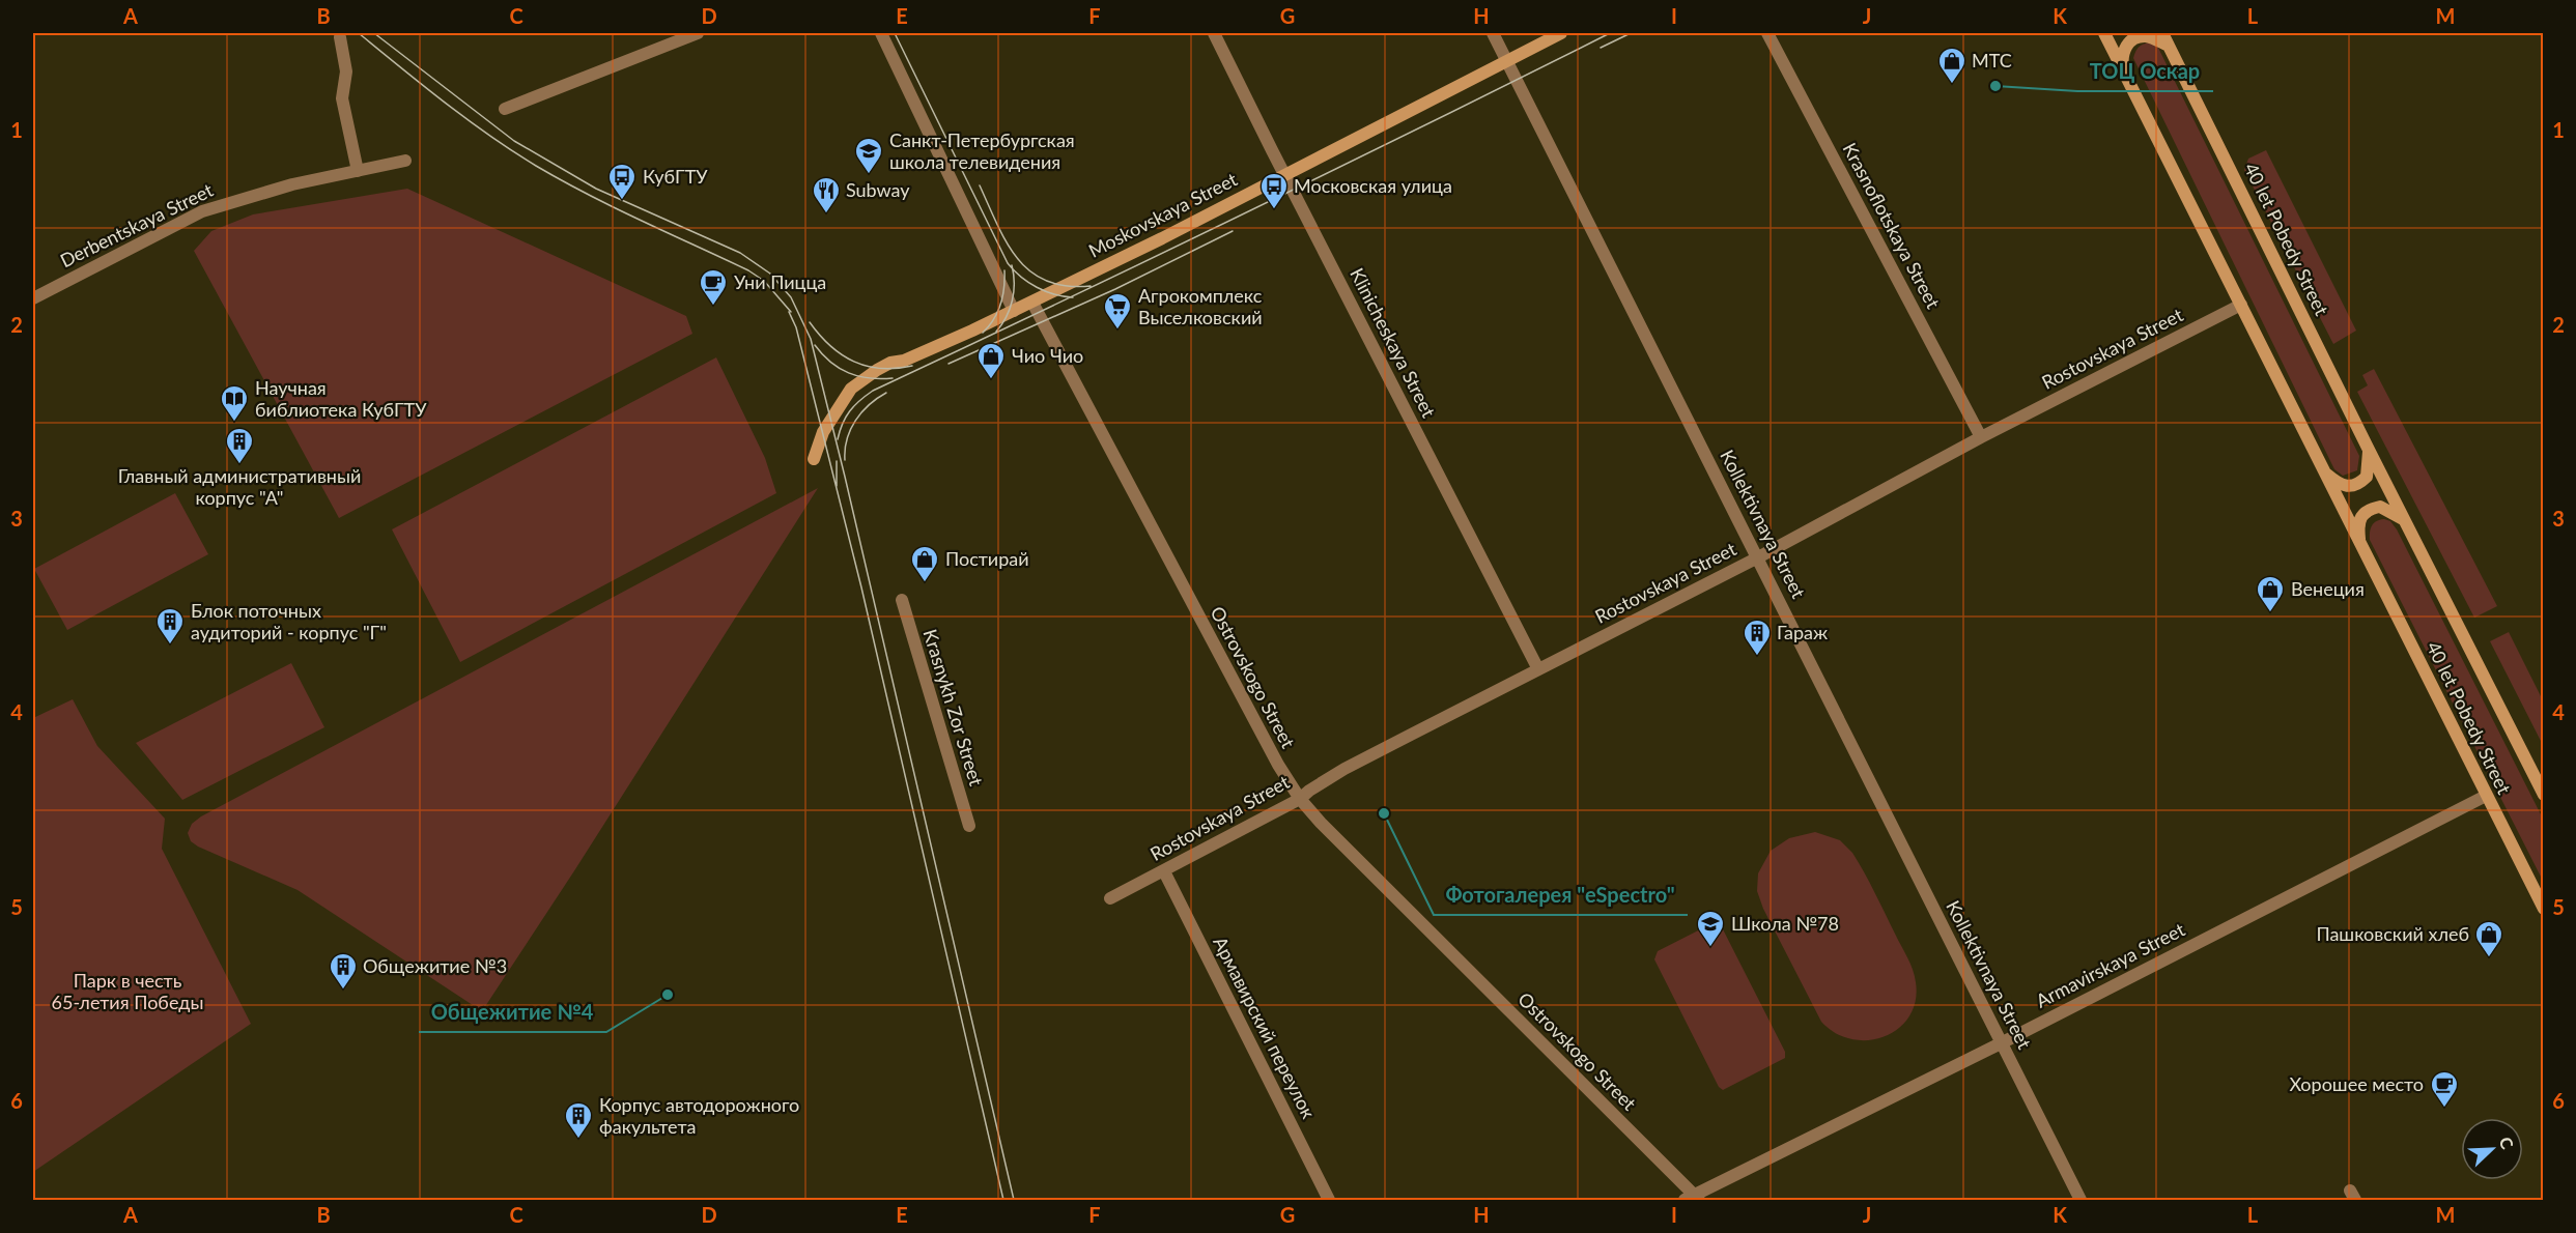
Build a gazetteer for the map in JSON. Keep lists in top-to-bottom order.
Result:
{
  "streets": {
    "main road": ["Moskovskaya Street", "40 let Pobedy Street"],
    "street": [
      "Derbentskaya Street",
      "Krasnoflotskaya Street",
      "Klinicheskaya Street",
      "Rostovskaya Street",
      "Kollektivnaya Street",
      "Ostrovskogo Street",
      "Krasnykh Zor Street",
      "Armavirskaya Street",
      "Армавирский переулок"
    ]
  },
  "crossings": [
    ["Moskovskaya Street", "Klinicheskaya Street"],
    ["Moskovskaya Street", "Kollektivnaya Street"],
    ["Moskovskaya Street", "Ostrovskogo Street"],
    ["Krasnoflotskaya Street", "Rostovskaya Street"],
    ["40 let Pobedy Street", "Rostovskaya Street"],
    ["40 let Pobedy Street", "Armavirskaya Street"],
    ["Klinicheskaya Street", "Rostovskaya Street"],
    ["Rostovskaya Street", "Kollektivnaya Street"],
    ["Rostovskaya Street", "Ostrovskogo Street"],
    ["Rostovskaya Street", "Армавирский переулок"],
    ["Kollektivnaya Street", "Armavirskaya Street"],
    ["Ostrovskogo Street", "Armavirskaya Street"]
  ],
  "parks": ["Парк в честь 65-летия Победы"],
  "places": {
    "shop": [
      "МТС",
      "Чио Чио",
      "Постирай",
      "Венеция",
      "Пашковский хлеб"
    ],
    "other": ["ТОЦ Оскар", "Фотогалерея \"eSpectro\"", "Общежитие №4"],
    "school or university": ["Санкт-Петербургская школа телевидения", "Школа №78"],
    "bus stop": ["КубГТУ", "Московская улица"],
    "restaurant": ["Subway"],
    "cafe": ["Уни Пицца", "Хорошее место"],
    "supermarket": ["Агрокомплекс Выселковский"],
    "library": ["Научная библиотека КубГТУ"],
    "building": [
      "Главный административный корпус \"А\"",
      "Блок поточных аудиторий - корпус \"Г\"",
      "Гараж",
      "Общежитие №3",
      "Корпус автодорожного факультета"
    ]
  },
  "north": "top right",
  "grid": {
    "columns": [
      "A",
      "B",
      "C",
      "D",
      "E",
      "F",
      "G",
      "H",
      "I",
      "J",
      "K",
      "L",
      "M"
    ],
    "rows": [
      "1",
      "2",
      "3",
      "4",
      "5",
      "6"
    ]
  }
}
